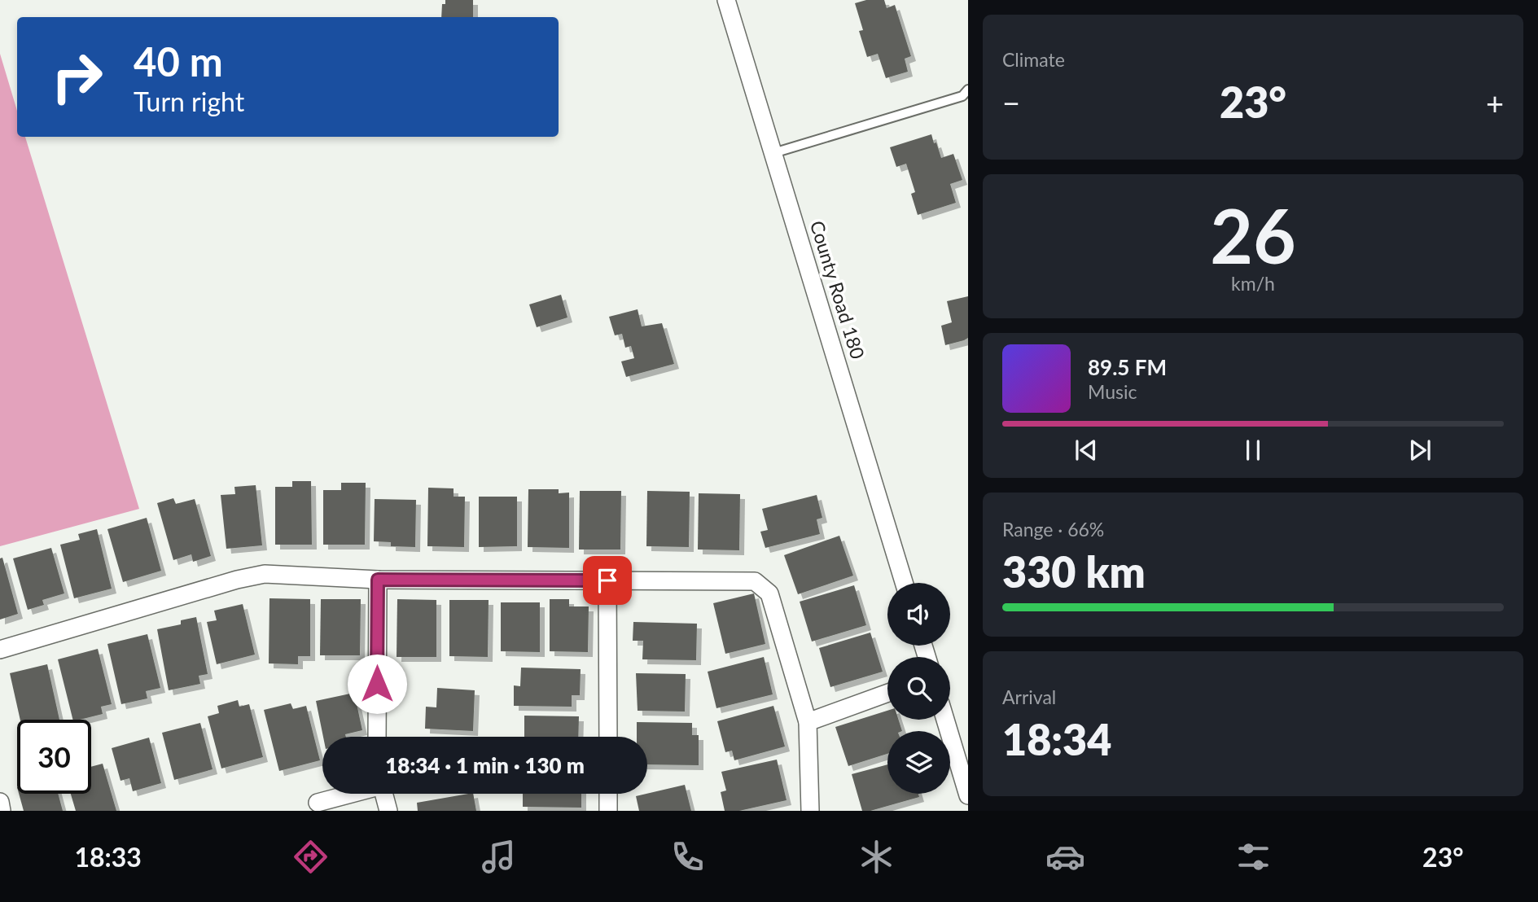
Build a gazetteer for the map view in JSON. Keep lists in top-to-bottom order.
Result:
{
  "streets": {
    "street": ["County Road 180"]
  },
  "page": {
    "tile": [
      "Climate",
      ["26", "km/h"],
      ["Range · 66%", "330 km"],
      ["Arrival", "18:34"]
    ],
    "turn": ["40 m", "Turn right"],
    "heat": ["−", "23°", "+"],
    "song": ["89.5 FM", "Music"],
    "limit": "30",
    "trip": "18:34 · 1 min · 130 m",
    "tabs": ["18:33", "23°"]
  }
}
